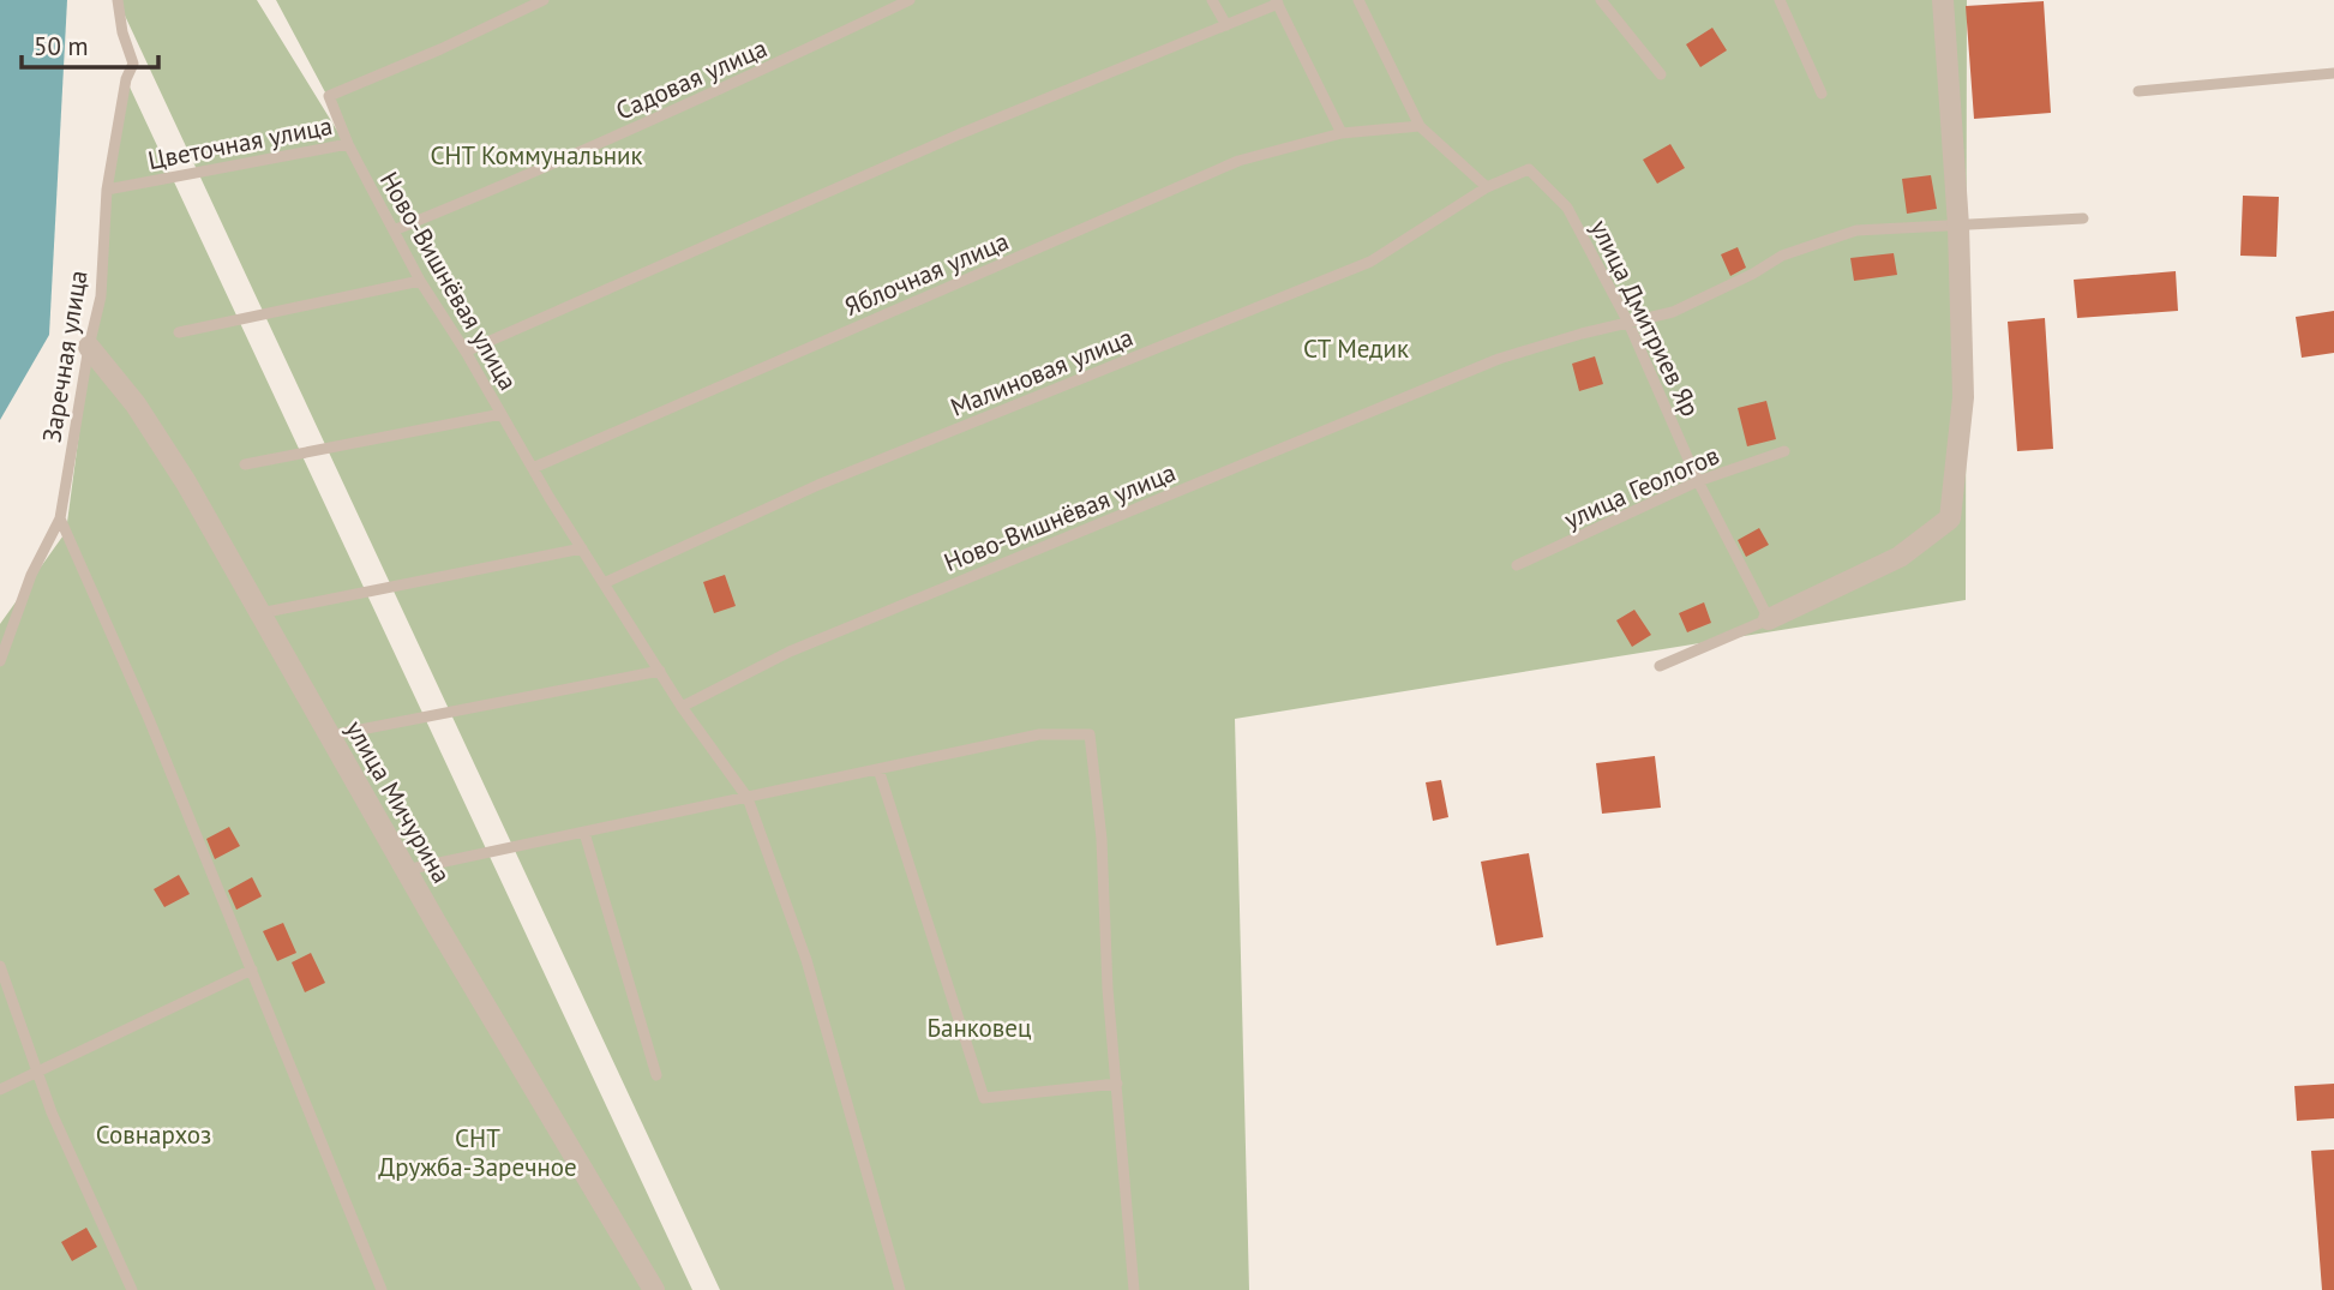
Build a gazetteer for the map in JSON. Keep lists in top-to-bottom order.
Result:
{
  "streets": {
    "street": ["улица Мичурина"],
    "lane": [
      "Садовая улица",
      "Цветочная улица",
      "Яблочная улица",
      "Ново-Вишнёвая улица",
      "улица Дмитриев Яр",
      "Заречная улица",
      "Малиновая улица",
      "улица Геологов"
    ]
  },
  "crossings": [
    ["Садовая улица", "Ново-Вишнёвая улица"],
    ["Цветочная улица", "Ново-Вишнёвая улица"],
    ["Цветочная улица", "Заречная улица"],
    ["Яблочная улица", "Ново-Вишнёвая улица"],
    ["Ново-Вишнёвая улица", "улица Дмитриев Яр"],
    ["Ново-Вишнёвая улица", "Малиновая улица"],
    ["улица Дмитриев Яр", "Малиновая улица"],
    ["улица Дмитриев Яр", "улица Геологов"],
    ["Заречная улица", "улица Мичурина"]
  ],
  "parks": [
    "СНТ Коммунальник",
    "СТ Медик",
    "Банковец",
    "Совнархоз",
    "СНТ Дружба-Заречное"
  ],
  "scale_bar": "50 m"
}
